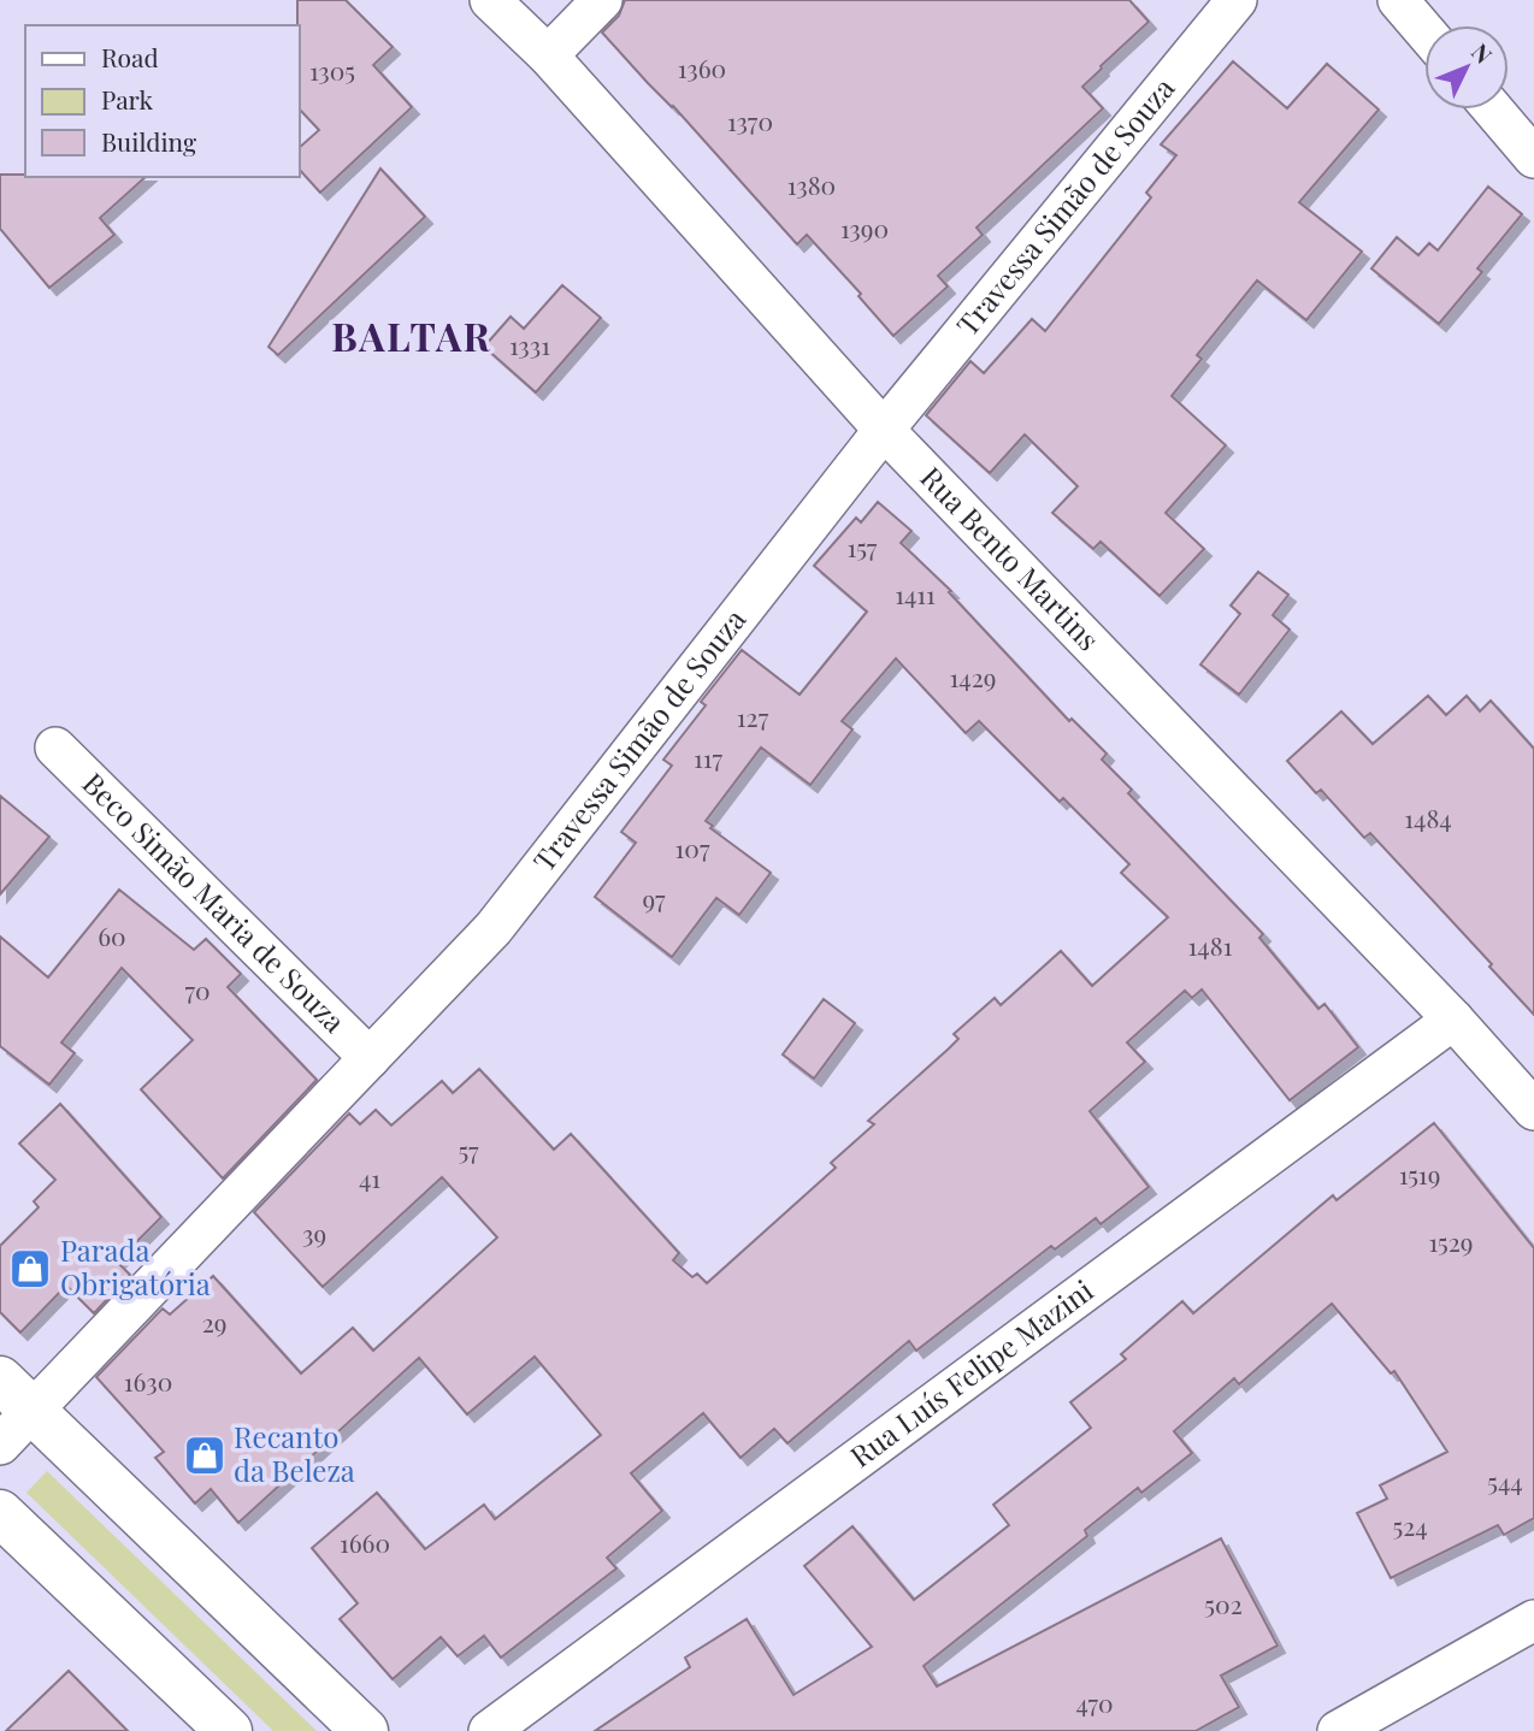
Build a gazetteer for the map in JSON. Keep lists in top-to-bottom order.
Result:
{
  "streets": {
    "street": [
      "Travessa Simão de Souza",
      "Rua Bento Martins",
      "Beco Simão Maria de Souza",
      "Rua Luís Felipe Mazini"
    ]
  },
  "crossings": [
    ["Travessa Simão de Souza", "Rua Bento Martins"],
    ["Travessa Simão de Souza", "Beco Simão Maria de Souza"],
    ["Rua Bento Martins", "Rua Luís Felipe Mazini"]
  ],
  "districts": ["BALTAR"],
  "places": {
    "shop": ["Parada Obrigatória", "Recanto da Beleza"]
  },
  "house_numbers": [
    "1360",
    "1305",
    "1370",
    "1380",
    "1390",
    "1331",
    "157",
    "1411",
    "1429",
    "127",
    "117",
    "1484",
    "107",
    "97",
    "60",
    "1481",
    "70",
    "57",
    "1519",
    "41",
    "39",
    "1529",
    "29",
    "1630",
    "544",
    "524",
    "1660",
    "502",
    "470"
  ],
  "legend": ["Road", "Park", "Building"],
  "north": "top right"
}
